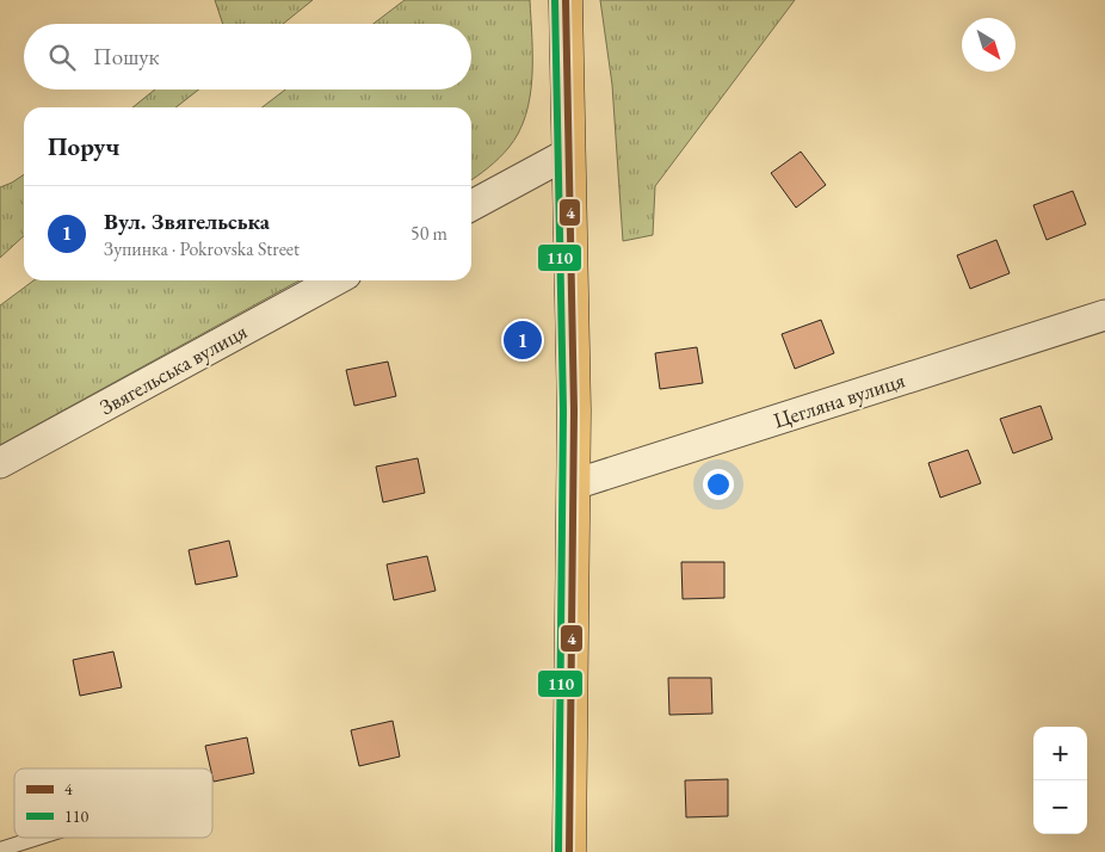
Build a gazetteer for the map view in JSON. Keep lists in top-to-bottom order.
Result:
{
  "streets": {
    "street": ["Звягельська вулиця", "Цегляна вулиця"]
  },
  "lines": ["transit line 4", "transit line 110"],
  "legend": ["4", "110"],
  "north": "bottom right",
  "page": {
    "search": "Пошук",
    "heading": "Поруч",
    "list": [
      {
        "mark": "1",
        "name": "Вул. Звягельська",
        "note": "Зупинка · Pokrovska Street",
        "value": "50 m"
      }
    ],
    "pins": "1",
    "map_buttons": ["+", "−"]
  }
}
